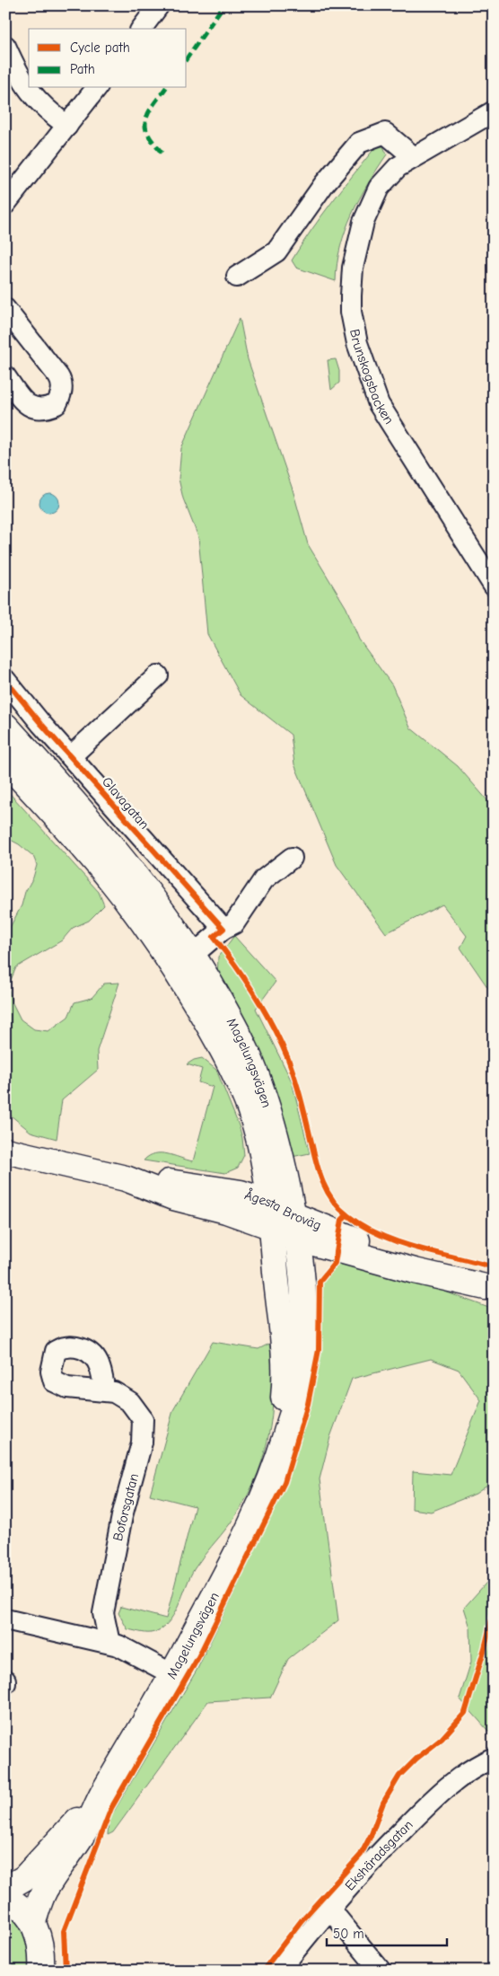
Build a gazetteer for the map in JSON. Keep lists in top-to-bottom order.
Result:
{
  "streets": {
    "main road": ["Magelungsvägen", "Ågesta Broväg"],
    "street": [
      "Brunskogsbacken",
      "Glavagatan",
      "Boforsgatan",
      "Ekshäradsgatan"
    ]
  },
  "crossings": [
    ["Magelungsvägen", "Ågesta Broväg"]
  ],
  "legend": ["Cycle path", "Path"],
  "scale_bar": "50 m"
}
